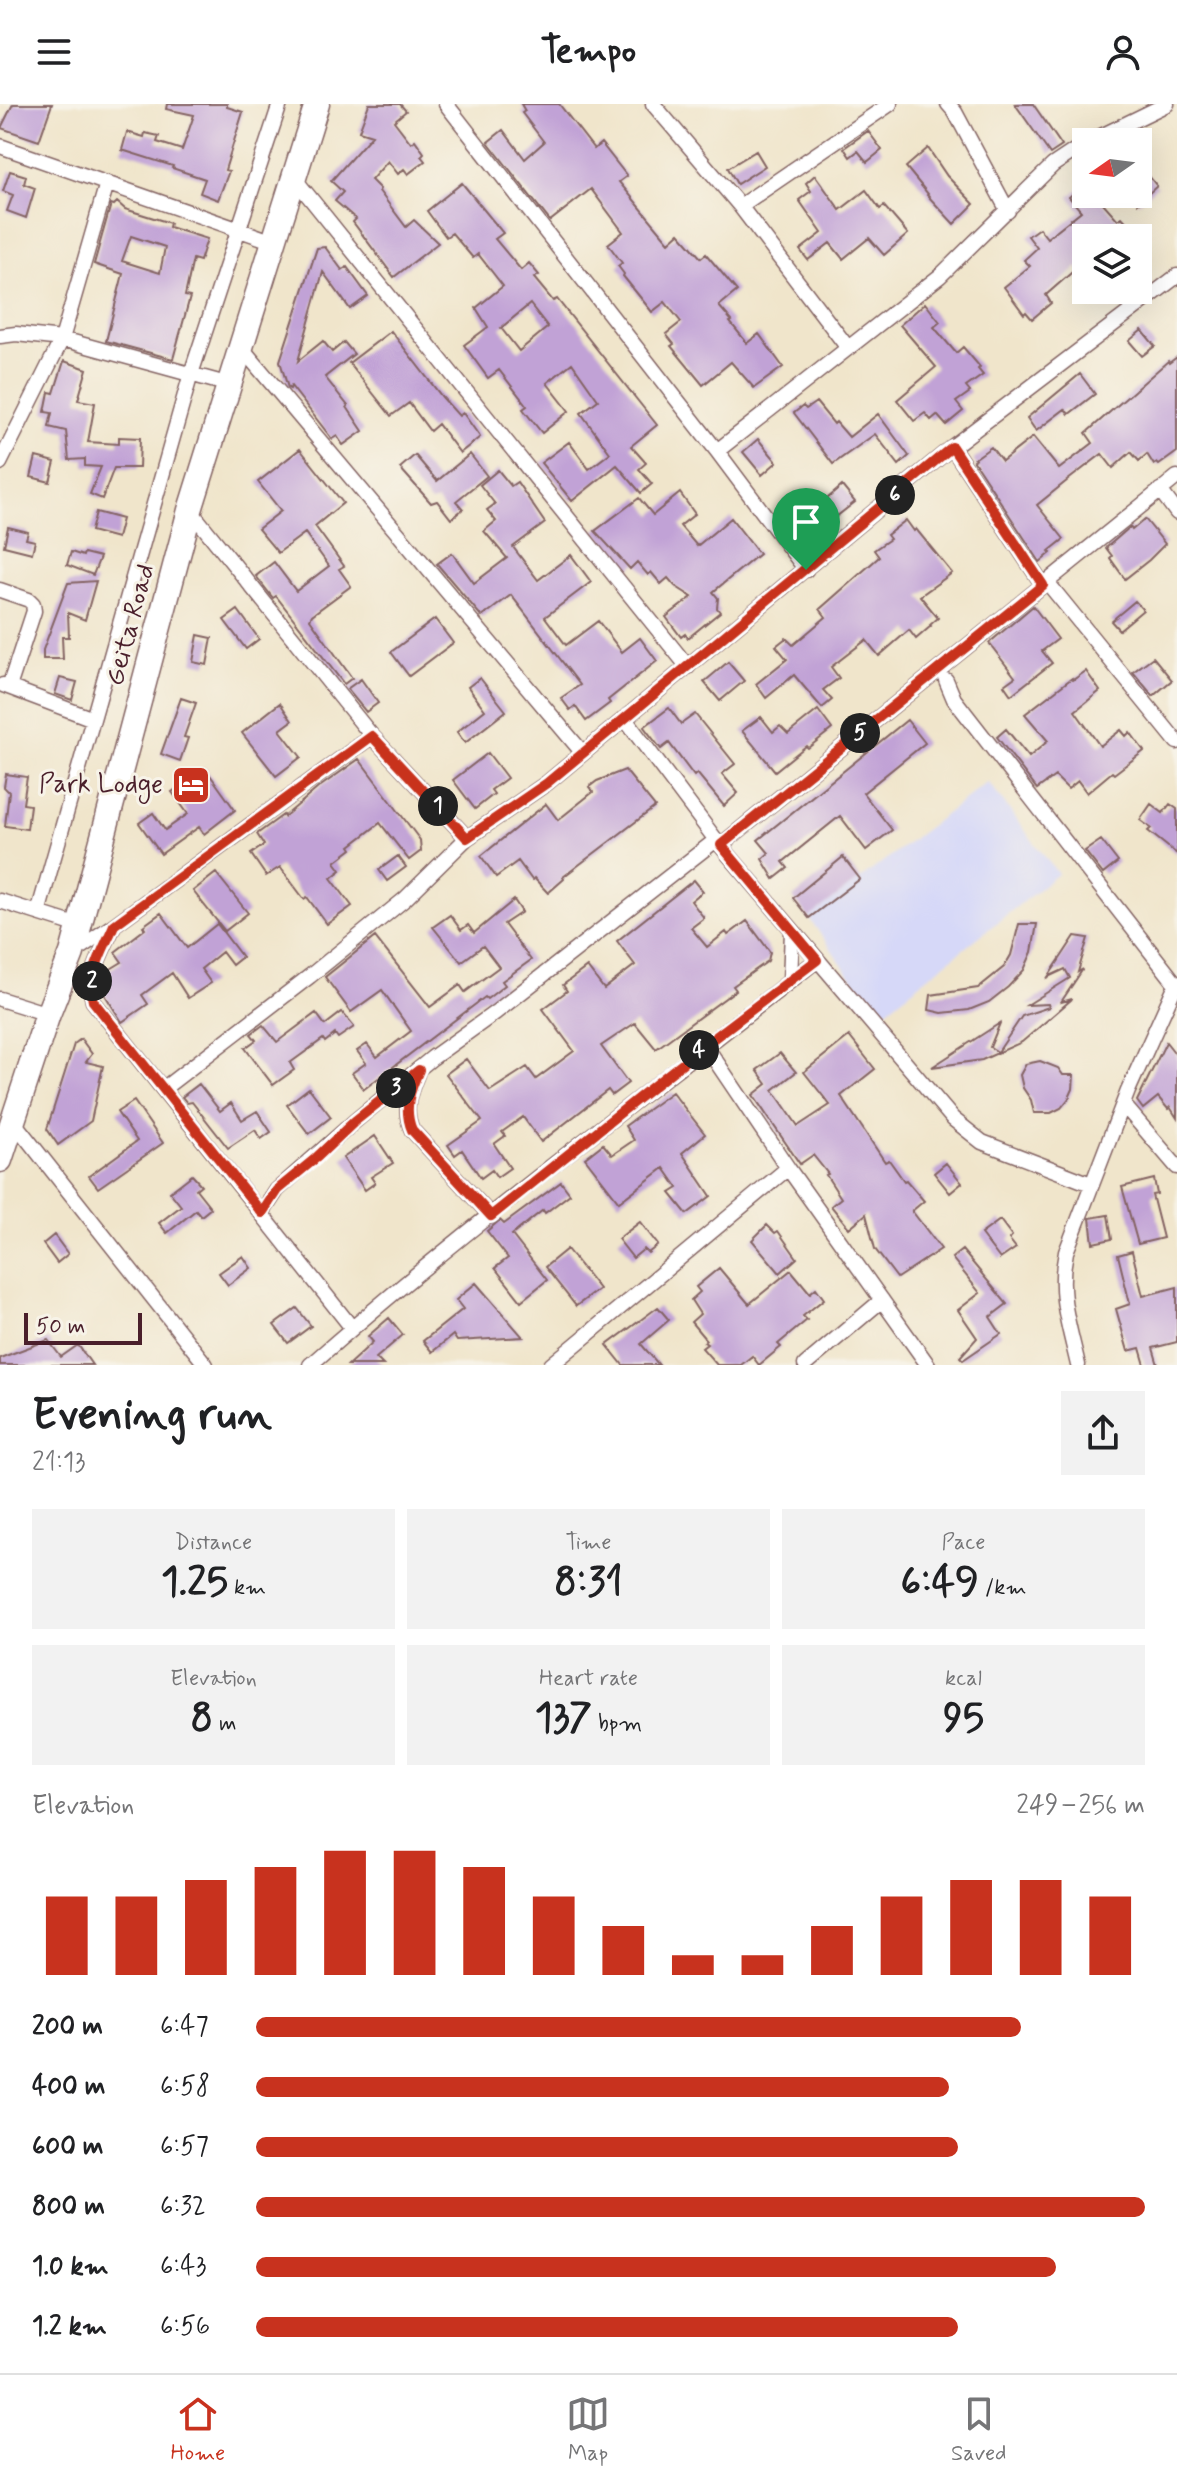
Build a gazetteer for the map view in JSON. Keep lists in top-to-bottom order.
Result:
{
  "streets": {
    "highway": ["Geita Road"]
  },
  "places": {
    "hotel": ["Park Lodge"]
  },
  "scale_bar": "50 m",
  "north": "left",
  "page": {
    "header": "Tempo",
    "pins": [
      "6",
      "5",
      "1",
      "2",
      "4",
      "3"
    ],
    "scale": "50 m",
    "heading": ["Evening run", "21:13"],
    "stats": [
      ["Distance", "1.25 km"],
      ["Time", "8:31"],
      ["Pace", "6:49 /km"],
      ["Elevation", "8 m"],
      ["Heart rate", "137 bpm"],
      ["kcal", "95"]
    ],
    "chart": ["Elevation", "249–256 m"],
    "list": [
      {
        "name": "200 m",
        "note": "6:47"
      },
      {
        "name": "400 m",
        "note": "6:58"
      },
      {
        "name": "600 m",
        "note": "6:57"
      },
      {
        "name": "800 m",
        "note": "6:32"
      },
      {
        "name": "1.0 km",
        "note": "6:43"
      },
      {
        "name": "1.2 km",
        "note": "6:56"
      }
    ],
    "tabs": ["Home", "Map", "Saved"]
  }
}
